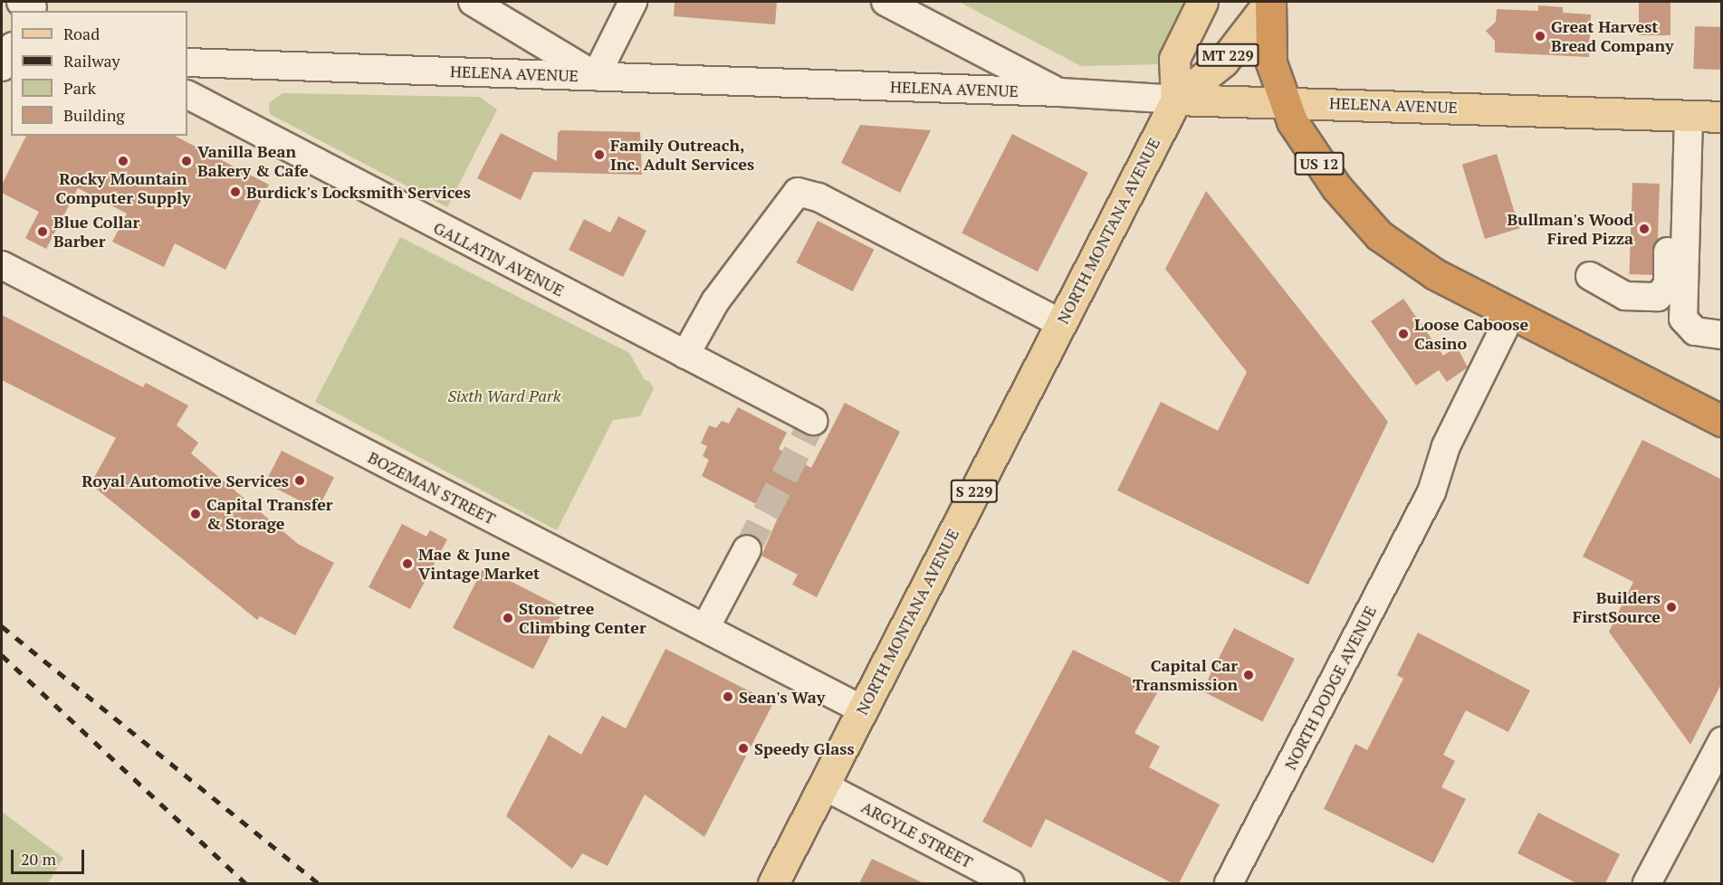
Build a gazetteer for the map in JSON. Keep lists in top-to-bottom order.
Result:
{
  "streets": {
    "highway": ["US 12", "NORTH MONTANA AVENUE"],
    "main road": ["MT 229", "HELENA AVENUE", "S 229"],
    "street": [
      "GALLATIN AVENUE",
      "BOZEMAN STREET",
      "NORTH DODGE AVENUE",
      "ARGYLE STREET"
    ]
  },
  "crossings": [
    ["HELENA AVENUE", "US 12"],
    ["HELENA AVENUE", "NORTH MONTANA AVENUE"],
    ["US 12", "NORTH MONTANA AVENUE"],
    ["US 12", "NORTH DODGE AVENUE"],
    ["NORTH MONTANA AVENUE", "BOZEMAN STREET"],
    ["NORTH MONTANA AVENUE", "ARGYLE STREET"]
  ],
  "parks": ["Sixth Ward Park"],
  "places": [
    "Great Harvest Bread Company",
    "Family Outreach, Inc. Adult Services",
    "Rocky Mountain Computer Supply",
    "Vanilla Bean Bakery & Cafe",
    "Burdick's Locksmith Services",
    "Bullman's Wood Fired Pizza",
    "Blue Collar Barber",
    "Loose Caboose Casino",
    "Royal Automotive Services",
    "Capital Transfer & Storage",
    "Mae & June Vintage Market",
    "Builders FirstSource",
    "Stonetree Climbing Center",
    "Capital Car Transmission",
    "Sean's Way",
    "Speedy Glass"
  ],
  "legend": [
    "Road",
    "Railway",
    "Park",
    "Building"
  ],
  "scale_bar": "20 m"
}
